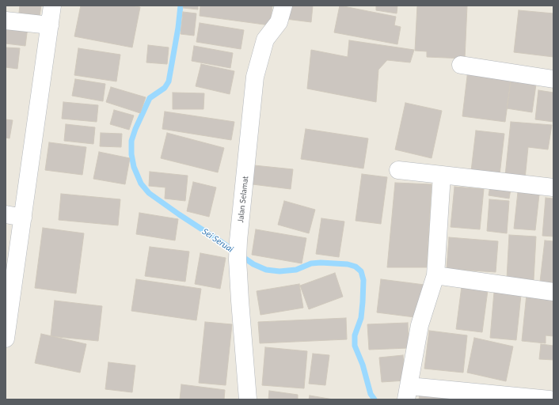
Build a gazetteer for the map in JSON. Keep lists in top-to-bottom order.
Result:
{
  "streets": {
    "street": ["Jalan Selamat"]
  },
  "water": ["Sei Seruai"]
}
